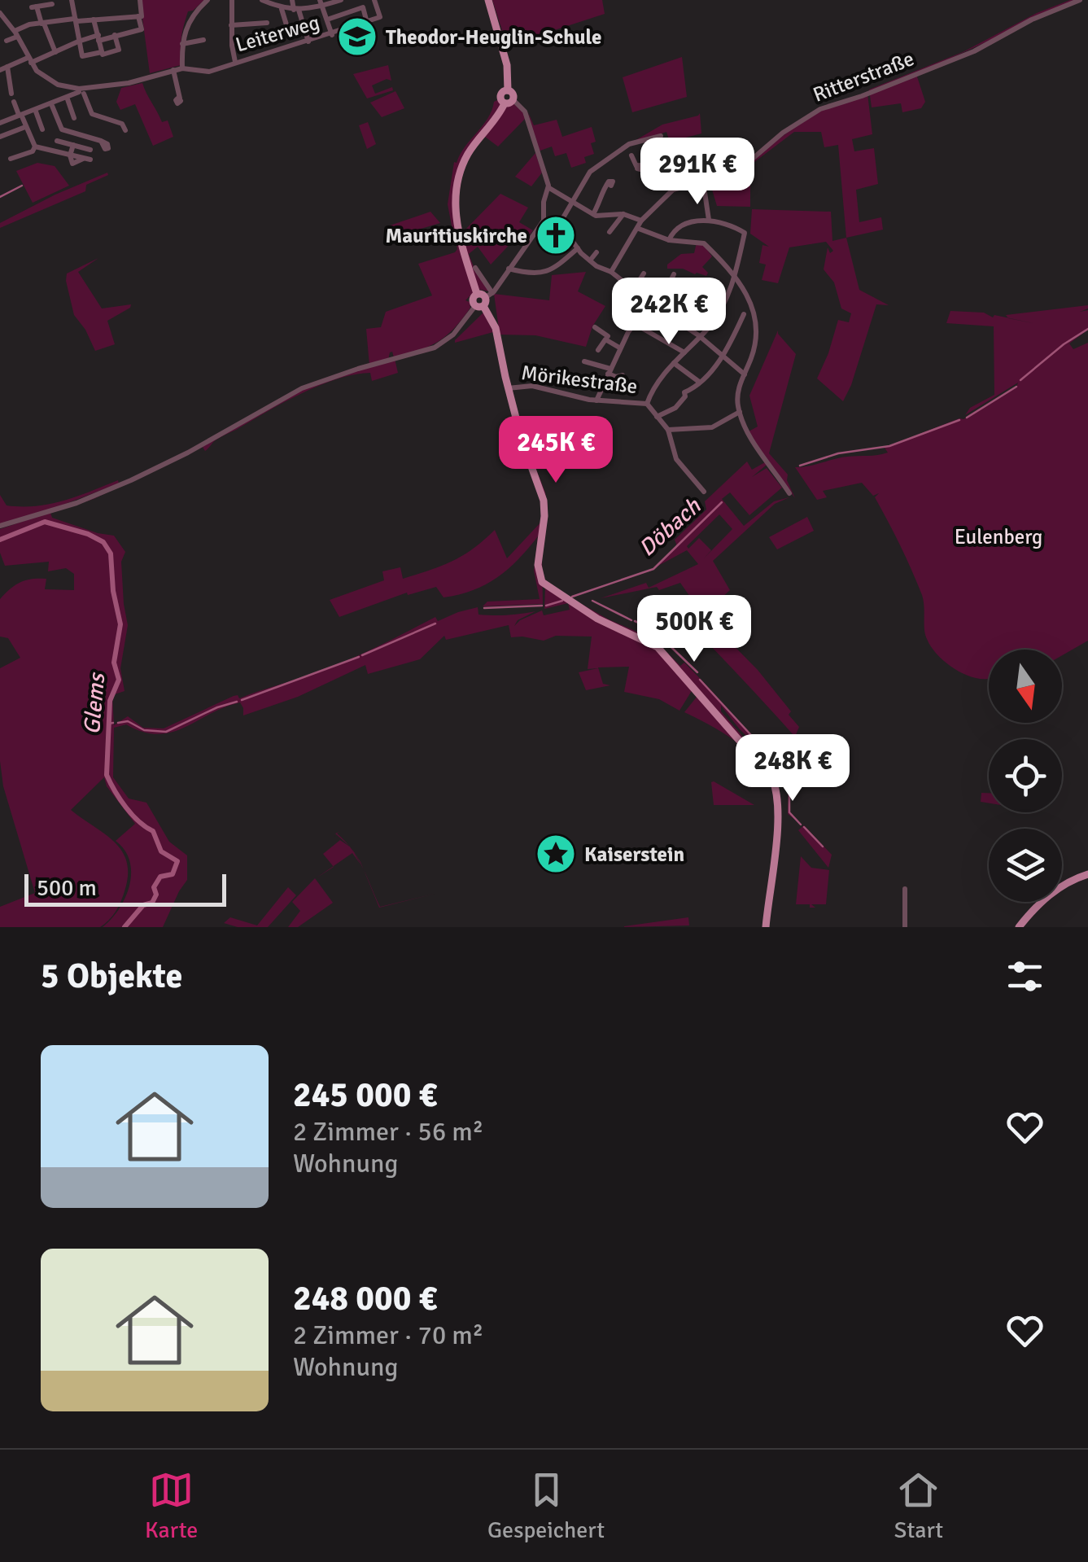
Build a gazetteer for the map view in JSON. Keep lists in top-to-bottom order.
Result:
{
  "streets": {
    "street": ["Leiterweg", "Ritterstraße", "Mörikestraße"]
  },
  "water": ["Döbach", "Glems"],
  "parks": ["Eulenberg"],
  "places": {
    "school or university": ["Theodor-Heuglin-Schule"],
    "church": ["Mauritiuskirche"],
    "place": ["Kaiserstein"]
  },
  "scale_bar": "500 m",
  "north": "bottom",
  "page": {
    "price": [
      "291K €",
      "242K €",
      "245K €",
      "500K €",
      "248K €"
    ],
    "scale": "500 m",
    "heading": "5 Objekte",
    "list": [
      {
        "name": "245 000 €",
        "note": "2 Zimmer · 56 m² · Wohnung"
      },
      {
        "name": "248 000 €",
        "note": "2 Zimmer · 70 m² · Wohnung"
      }
    ],
    "tabs": ["Karte", "Gespeichert", "Start"]
  }
}
